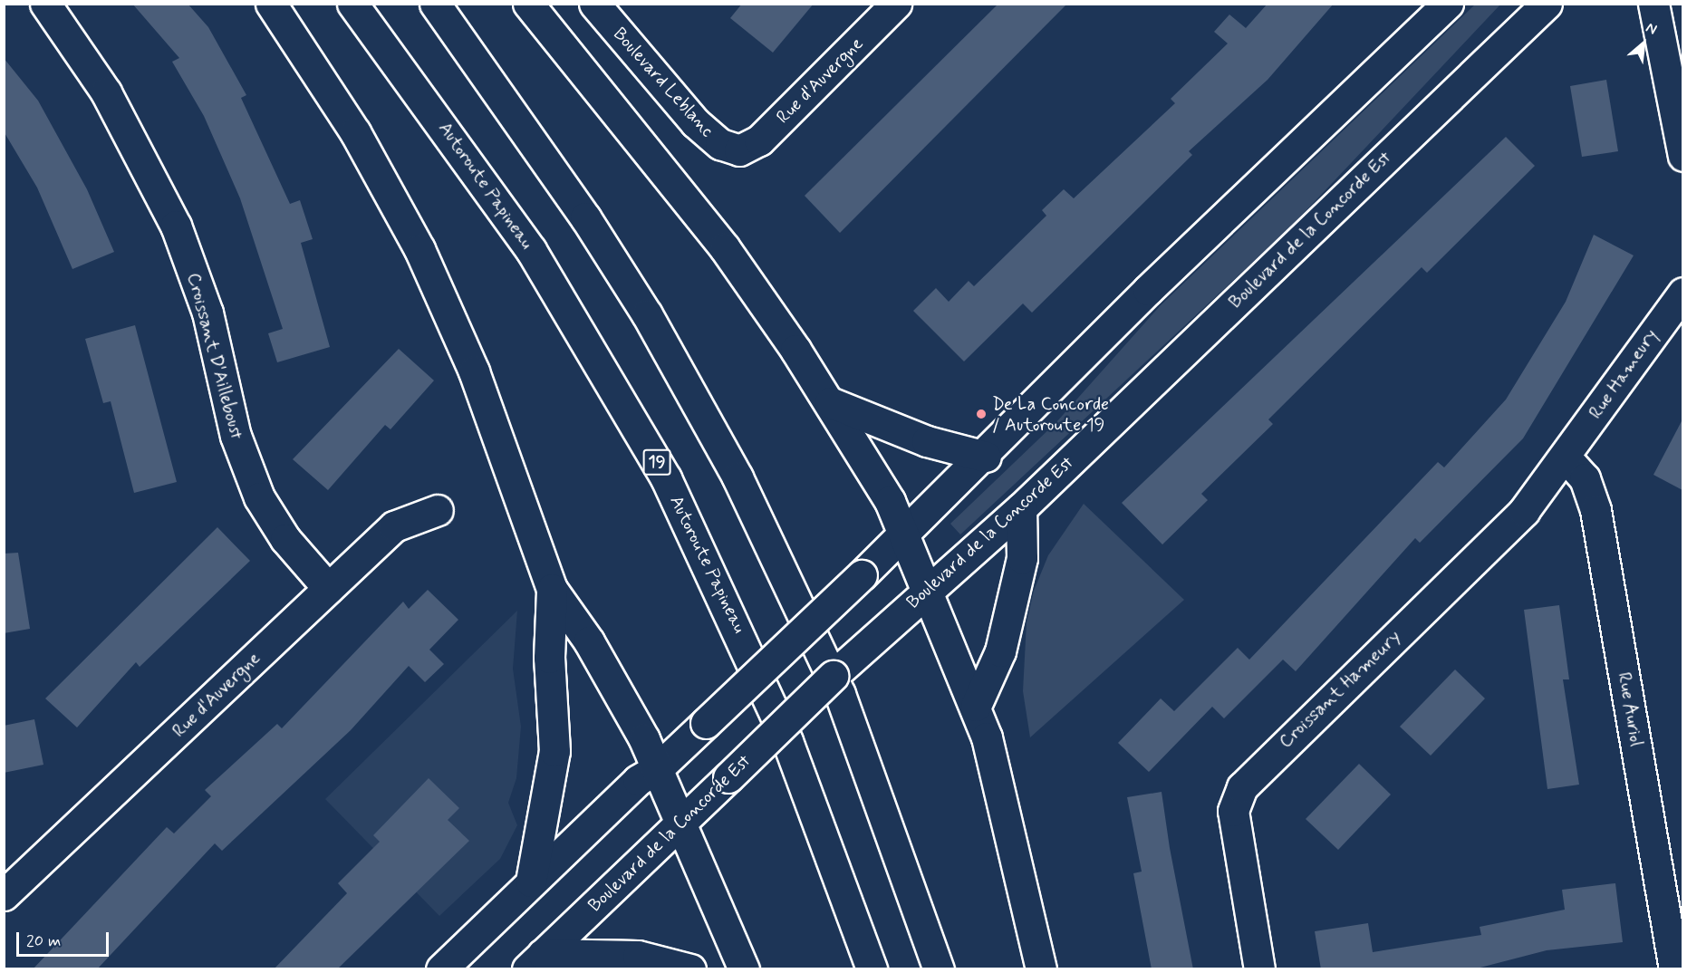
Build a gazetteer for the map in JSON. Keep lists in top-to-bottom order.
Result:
{
  "streets": {
    "main road": [
      "Rue d'Auvergne",
      "Boulevard Leblanc",
      "Autoroute Papineau",
      "Boulevard de la Concorde Est",
      "Croissant D'Ailleboust",
      "Rue Hameury",
      "19",
      "Croissant Hameury",
      "Rue Auriol"
    ]
  },
  "crossings": [
    ["Rue d'Auvergne", "Boulevard Leblanc"],
    ["Rue d'Auvergne", "Croissant D'Ailleboust"],
    ["Rue Hameury", "Croissant Hameury"],
    ["Rue Hameury", "Rue Auriol"],
    ["Croissant Hameury", "Rue Auriol"]
  ],
  "places": ["De La Concorde / Autoroute 19"],
  "scale_bar": "20 m",
  "north": "top right"
}
